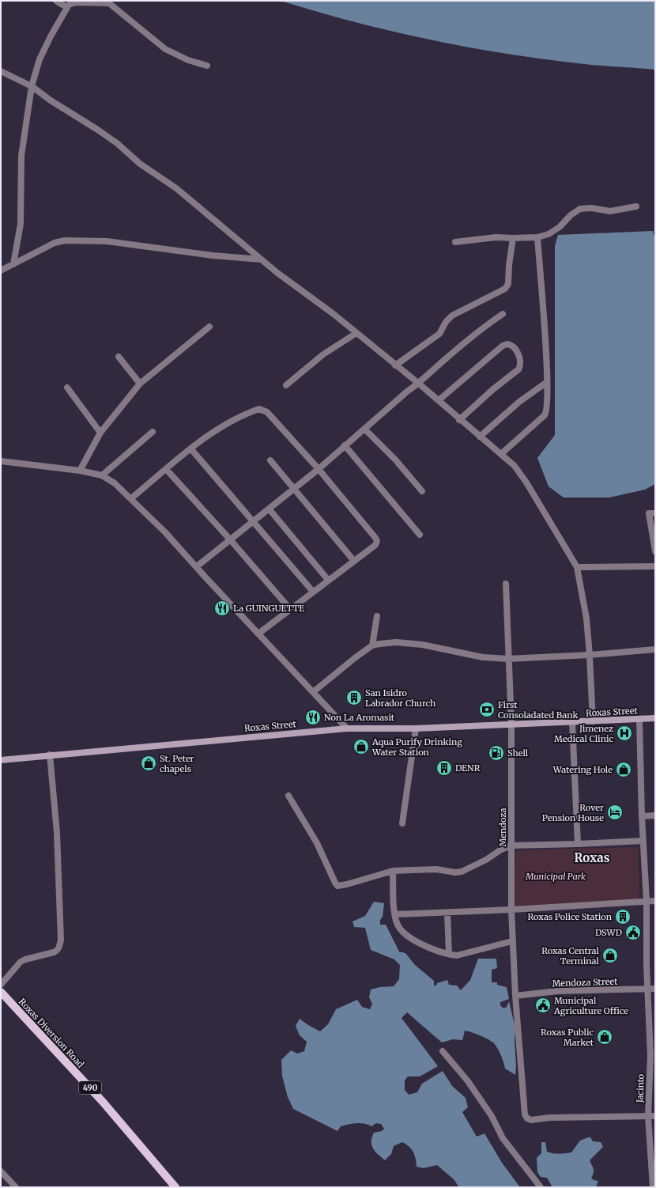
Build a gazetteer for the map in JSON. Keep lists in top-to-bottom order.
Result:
{
  "streets": {
    "main road": ["Roxas Street", "Roxas Diversion Road", "490"],
    "street": ["Mendoza", "Mendoza Street", "Jacinto"]
  },
  "crossings": [
    ["Roxas Street", "Mendoza"],
    ["Roxas Street", "Jacinto"],
    ["Mendoza", "Mendoza Street"],
    ["Mendoza", "Jacinto"],
    ["Mendoza Street", "Jacinto"]
  ],
  "districts": ["Roxas"],
  "parks": ["Municipal Park"],
  "places": {
    "restaurant": ["La GUINGUETTE", "Non La Aromasit"],
    "building": ["San Isidro Labrador Church", "DENR", "Roxas Police Station"],
    "bank": ["First Consoladated Bank"],
    "hospital": ["Jimenez Medical Clinic"],
    "shop": [
      "Aqua Purify Drinking Water Station",
      "St. Peter chapels",
      "Watering Hole",
      "Roxas Central Terminal",
      "Roxas Public Market"
    ],
    "fuel station": ["Shell"],
    "hotel": ["Rover Pension House"],
    "public building": ["DSWD", "Municipal Agriculture Office"]
  }
}
